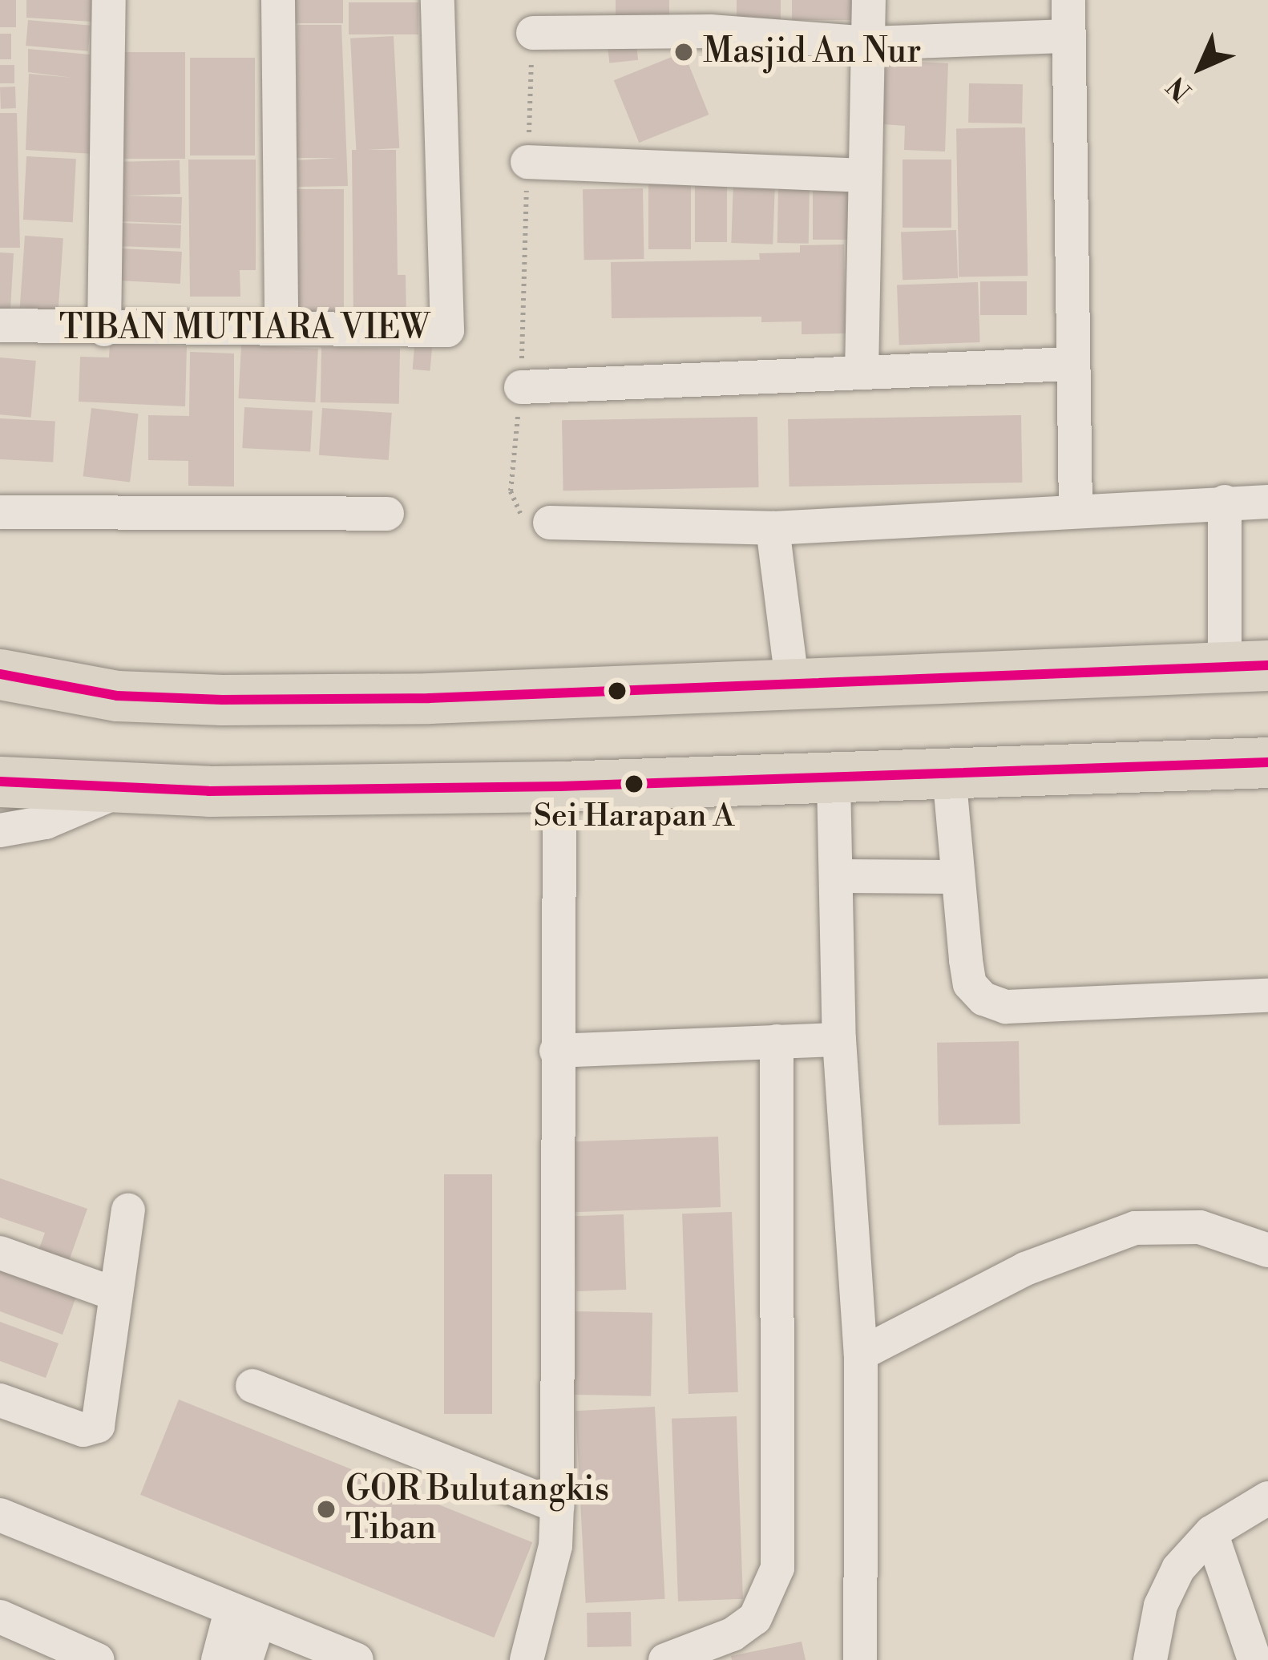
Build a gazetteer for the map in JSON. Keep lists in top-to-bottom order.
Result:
{
  "streets": {
    "street": ["TIBAN MUTIARA VIEW"]
  },
  "places": ["Masjid An Nur", "Sei Harapan A", "GOR Bulutangkis Tiban"],
  "north": "bottom left"
}
